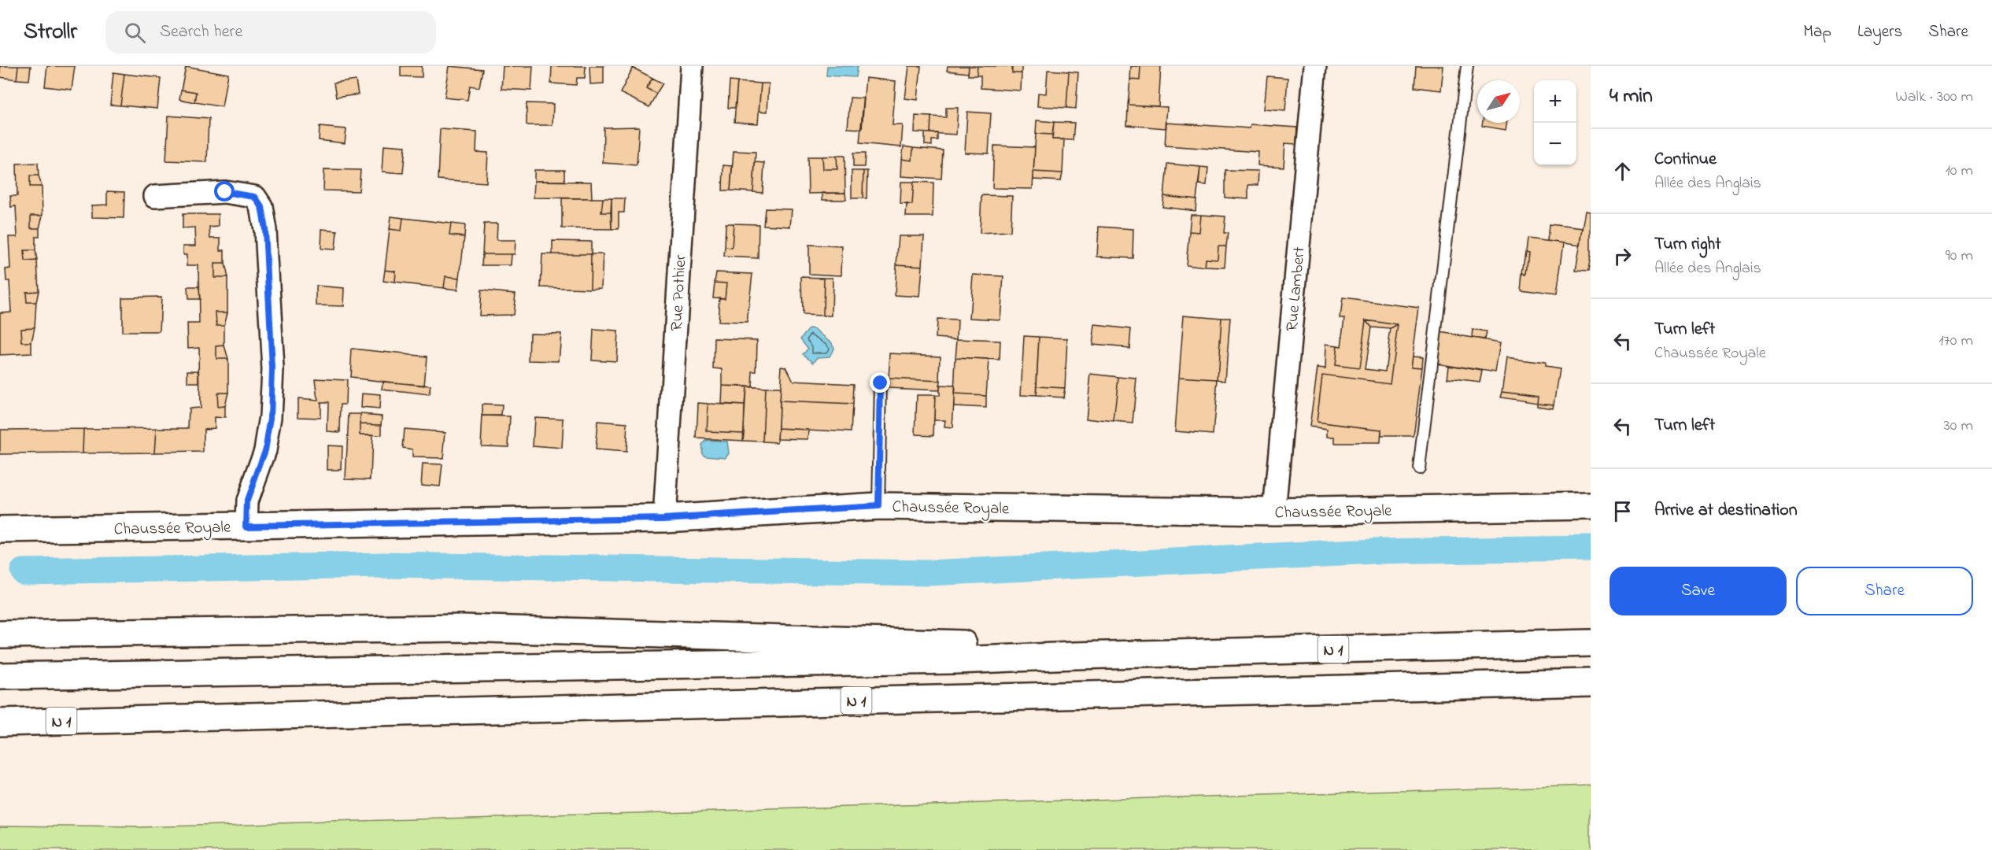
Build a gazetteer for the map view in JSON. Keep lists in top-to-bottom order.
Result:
{
  "streets": {
    "main road": ["Chaussée Royale", "N 1"],
    "street": ["Rue Lambert", "Rue Pothier"]
  },
  "crossings": [
    ["Rue Lambert", "Chaussée Royale"],
    ["Rue Pothier", "Chaussée Royale"]
  ],
  "north": "top right",
  "page": {
    "header": "Strollr",
    "search": "Search here",
    "nav": ["Map", "Layers", "Share"],
    "heading": ["4 min", "Walk · 300 m"],
    "map_buttons": ["+", "−"],
    "list": [
      ["Continue", "Allée des Anglais", "10 m"],
      ["Turn right", "Allée des Anglais", "90 m"],
      ["Turn left", "Chaussée Royale", "170 m"],
      ["Turn left", "30 m"],
      "Arrive at destination"
    ],
    "buttons": ["Save", "Share"]
  }
}
